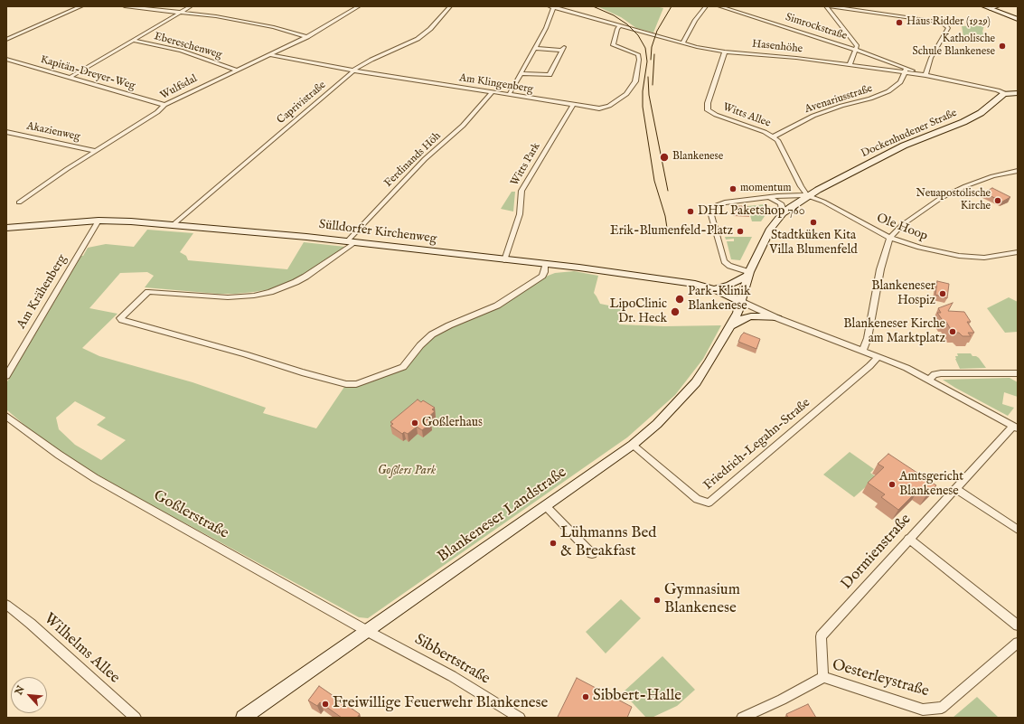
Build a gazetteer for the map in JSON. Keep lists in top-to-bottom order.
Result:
{
  "streets": {
    "main road": ["Dockenhudener Straße", "Sülldorfer Kirchenweg", "Blankeneser Landstraße"],
    "street": [
      "Simrockstraße",
      "Ebereschenweg",
      "Hasenhöhe",
      "Kapitän-Dreyer-Weg",
      "Am Klingenberg",
      "Wulfsdal",
      "Avenariusstraße",
      "Caprivistraße",
      "Witts Allee",
      "Akazienweg",
      "Ferdinands Höh",
      "Witts Park",
      "Ole Hoop",
      "Am Krähenberg",
      "Friedrich-Legahn-Straße",
      "Goßlerstraße",
      "Dormienstraße",
      "Wilhelms Allee",
      "Sibbertstraße",
      "Oesterleystraße"
    ]
  },
  "crossings": [
    ["Simrockstraße", "Hasenhöhe"],
    ["Simrockstraße", "Avenariusstraße"],
    ["Ebereschenweg", "Wulfsdal"],
    ["Hasenhöhe", "Am Klingenberg"],
    ["Hasenhöhe", "Avenariusstraße"],
    ["Hasenhöhe", "Witts Allee"],
    ["Hasenhöhe", "Dockenhudener Straße"],
    ["Kapitän-Dreyer-Weg", "Wulfsdal"],
    ["Am Klingenberg", "Wulfsdal"],
    ["Am Klingenberg", "Caprivistraße"],
    ["Am Klingenberg", "Ferdinands Höh"],
    ["Am Klingenberg", "Witts Park"],
    ["Wulfsdal", "Akazienweg"],
    ["Avenariusstraße", "Witts Allee"],
    ["Caprivistraße", "Sülldorfer Kirchenweg"],
    ["Witts Allee", "Dockenhudener Straße"],
    ["Witts Allee", "Ole Hoop"],
    ["Dockenhudener Straße", "Ole Hoop"],
    ["Ferdinands Höh", "Sülldorfer Kirchenweg"],
    ["Witts Park", "Sülldorfer Kirchenweg"],
    ["Sülldorfer Kirchenweg", "Am Krähenberg"],
    ["Sülldorfer Kirchenweg", "Blankeneser Landstraße"],
    ["Friedrich-Legahn-Straße", "Blankeneser Landstraße"],
    ["Goßlerstraße", "Blankeneser Landstraße"],
    ["Goßlerstraße", "Sibbertstraße"],
    ["Blankeneser Landstraße", "Sibbertstraße"],
    ["Dormienstraße", "Oesterleystraße"]
  ],
  "parks": ["Goßlers Park"],
  "places": [
    "Haus Ridder (1929)",
    "Katholische Schule Blankenese",
    "Blankenese",
    "momentum",
    "Neuapostolische Kirche",
    "DHL Paketshop 760",
    "Stadtküken Kita Villa Blumenfeld",
    "Erik-Blumenfeld-Platz",
    "Blankeneser Hospiz",
    "Park-Klinik Blankenese",
    "LipoClinic Dr. Heck",
    "Blankeneser Kirche am Marktplatz",
    "Goßlerhaus",
    "Amtsgericht Blankenese",
    "Lühmanns Bed & Breakfast",
    "Gymnasium Blankenese",
    "Sibbert-Halle",
    "Freiwillige Feuerwehr Blankenese"
  ],
  "north": "top left"
}
